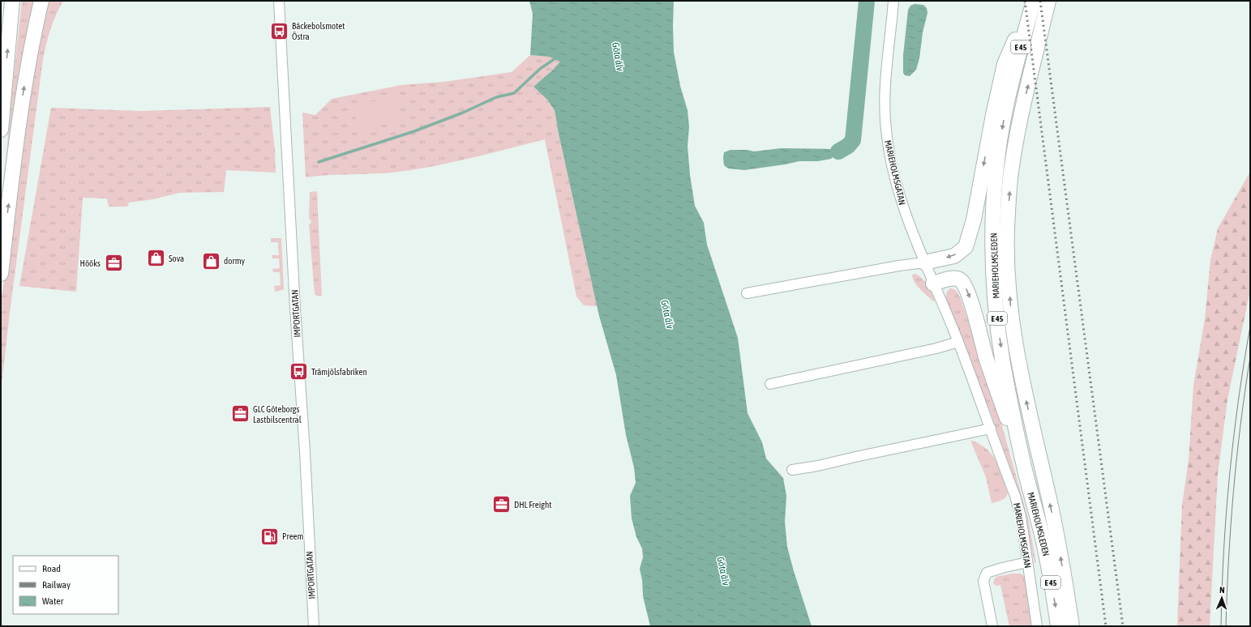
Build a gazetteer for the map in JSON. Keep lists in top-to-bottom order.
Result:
{
  "streets": {
    "highway": ["E 45", "MARIEHOLMSLEDEN"],
    "street": ["MARIEHOLMSGATAN", "IMPORTGATAN"]
  },
  "water": ["Göta älv"],
  "places": {
    "bus stop": ["Bäckebolsmotet Östra", "Trämjölsfabriken"],
    "shop": ["Sova", "dormy"],
    "office": ["Hööks", "GLC Göteborgs Lastbilscentral", "DHL Freight"],
    "fuel station": ["Preem"]
  },
  "legend": ["Road", "Railway", "Water"],
  "north": "top"
}
